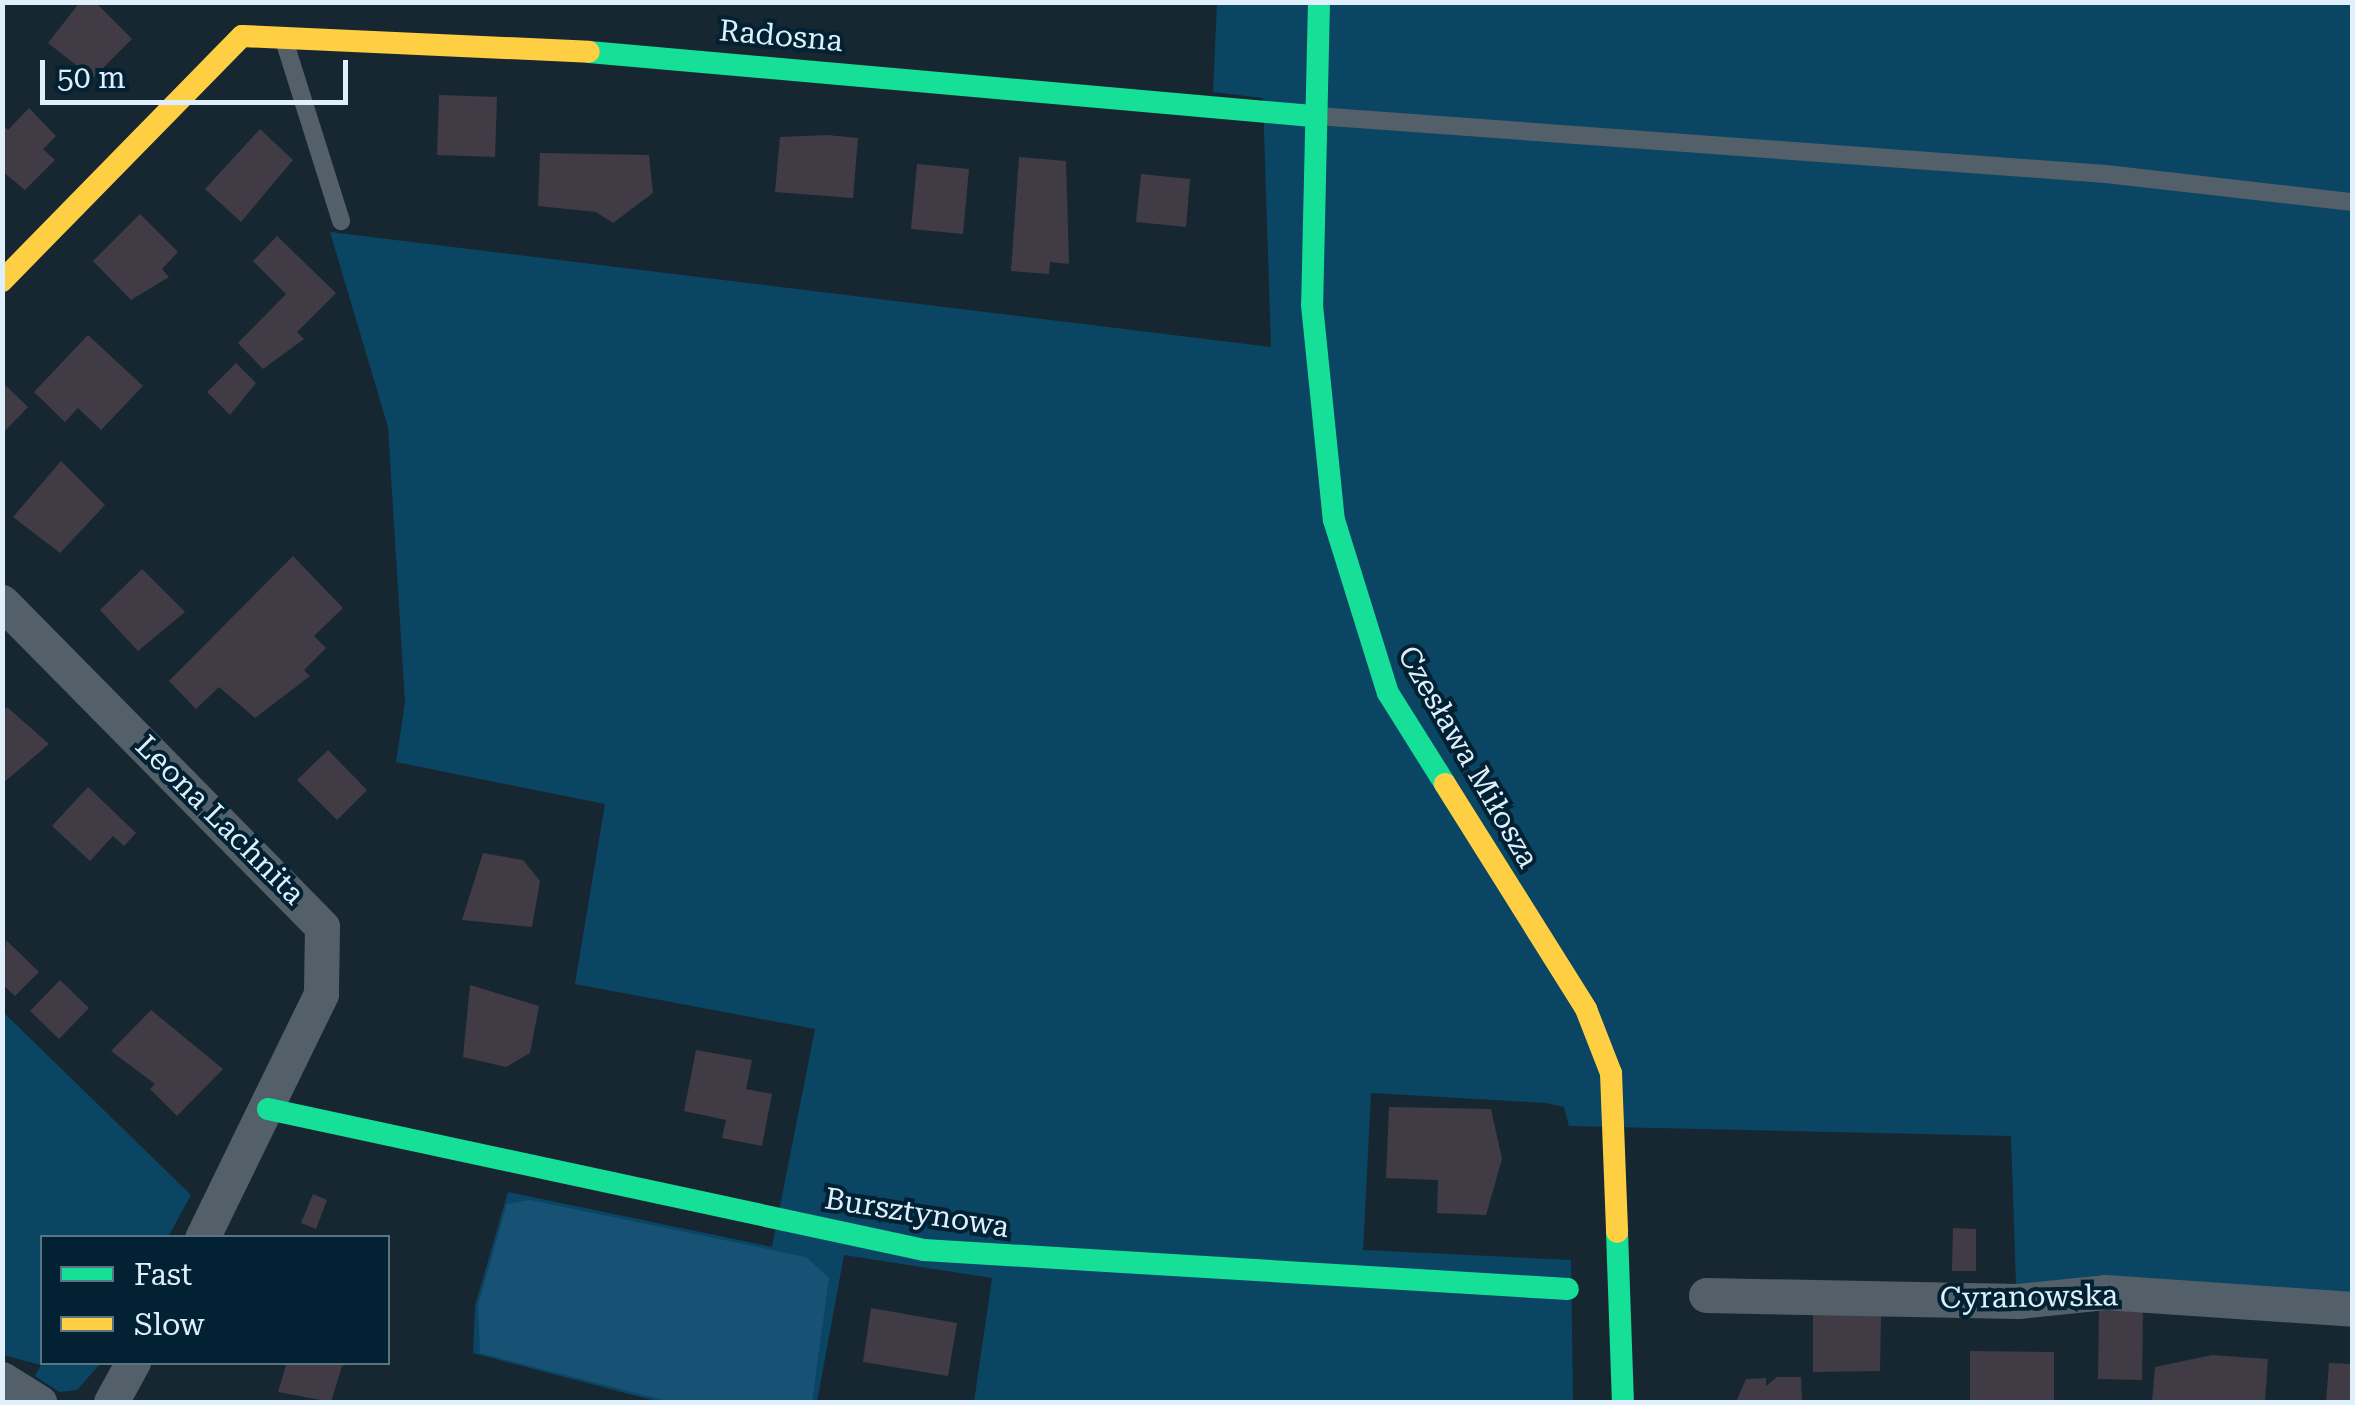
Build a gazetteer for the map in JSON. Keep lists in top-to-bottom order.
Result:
{
  "streets": {
    "street": [
      "Radosna",
      "Czesława Miłosza",
      "Leona Lachnita",
      "Bursztynowa",
      "Cyranowska"
    ]
  },
  "crossings": [
    ["Radosna", "Czesława Miłosza"],
    ["Leona Lachnita", "Bursztynowa"]
  ],
  "legend": ["Fast", "Slow"],
  "scale_bar": "50 m"
}
